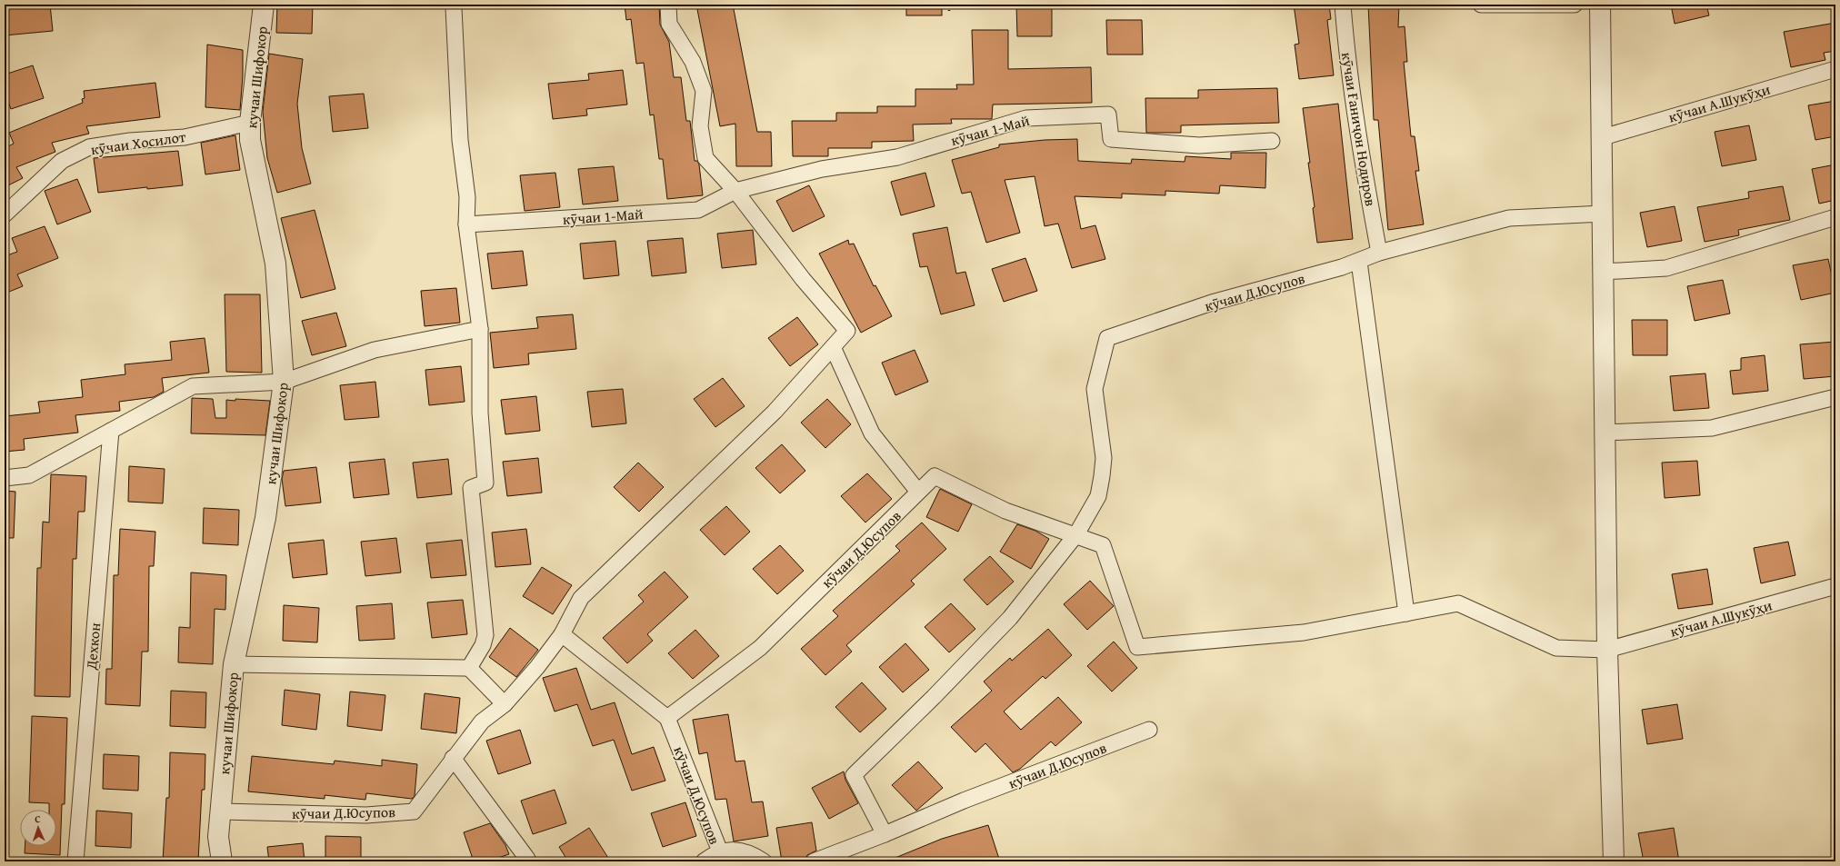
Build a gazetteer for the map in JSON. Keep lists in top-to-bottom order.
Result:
{
  "streets": {
    "street": [
      "кучаи Шифокор",
      "кӯчаи А.Шукӯҳи",
      "кӯчаи Ғаниҷон Нодиров",
      "кӯчаи 1-Май",
      "кӯчаи Хосилот",
      "кӯчаи Д.Юсупов",
      "Дехкон"
    ]
  },
  "crossings": [
    ["кучаи Шифокор", "кӯчаи Хосилот"],
    ["кучаи Шифокор", "кӯчаи Д.Юсупов"],
    ["кӯчаи А.Шукӯҳи", "кӯчаи Д.Юсупов"],
    ["кӯчаи Ғаниҷон Нодиров", "кӯчаи Д.Юсупов"],
    ["кӯчаи 1-Май", "кӯчаи Д.Юсупов"]
  ],
  "north": "top"
}
